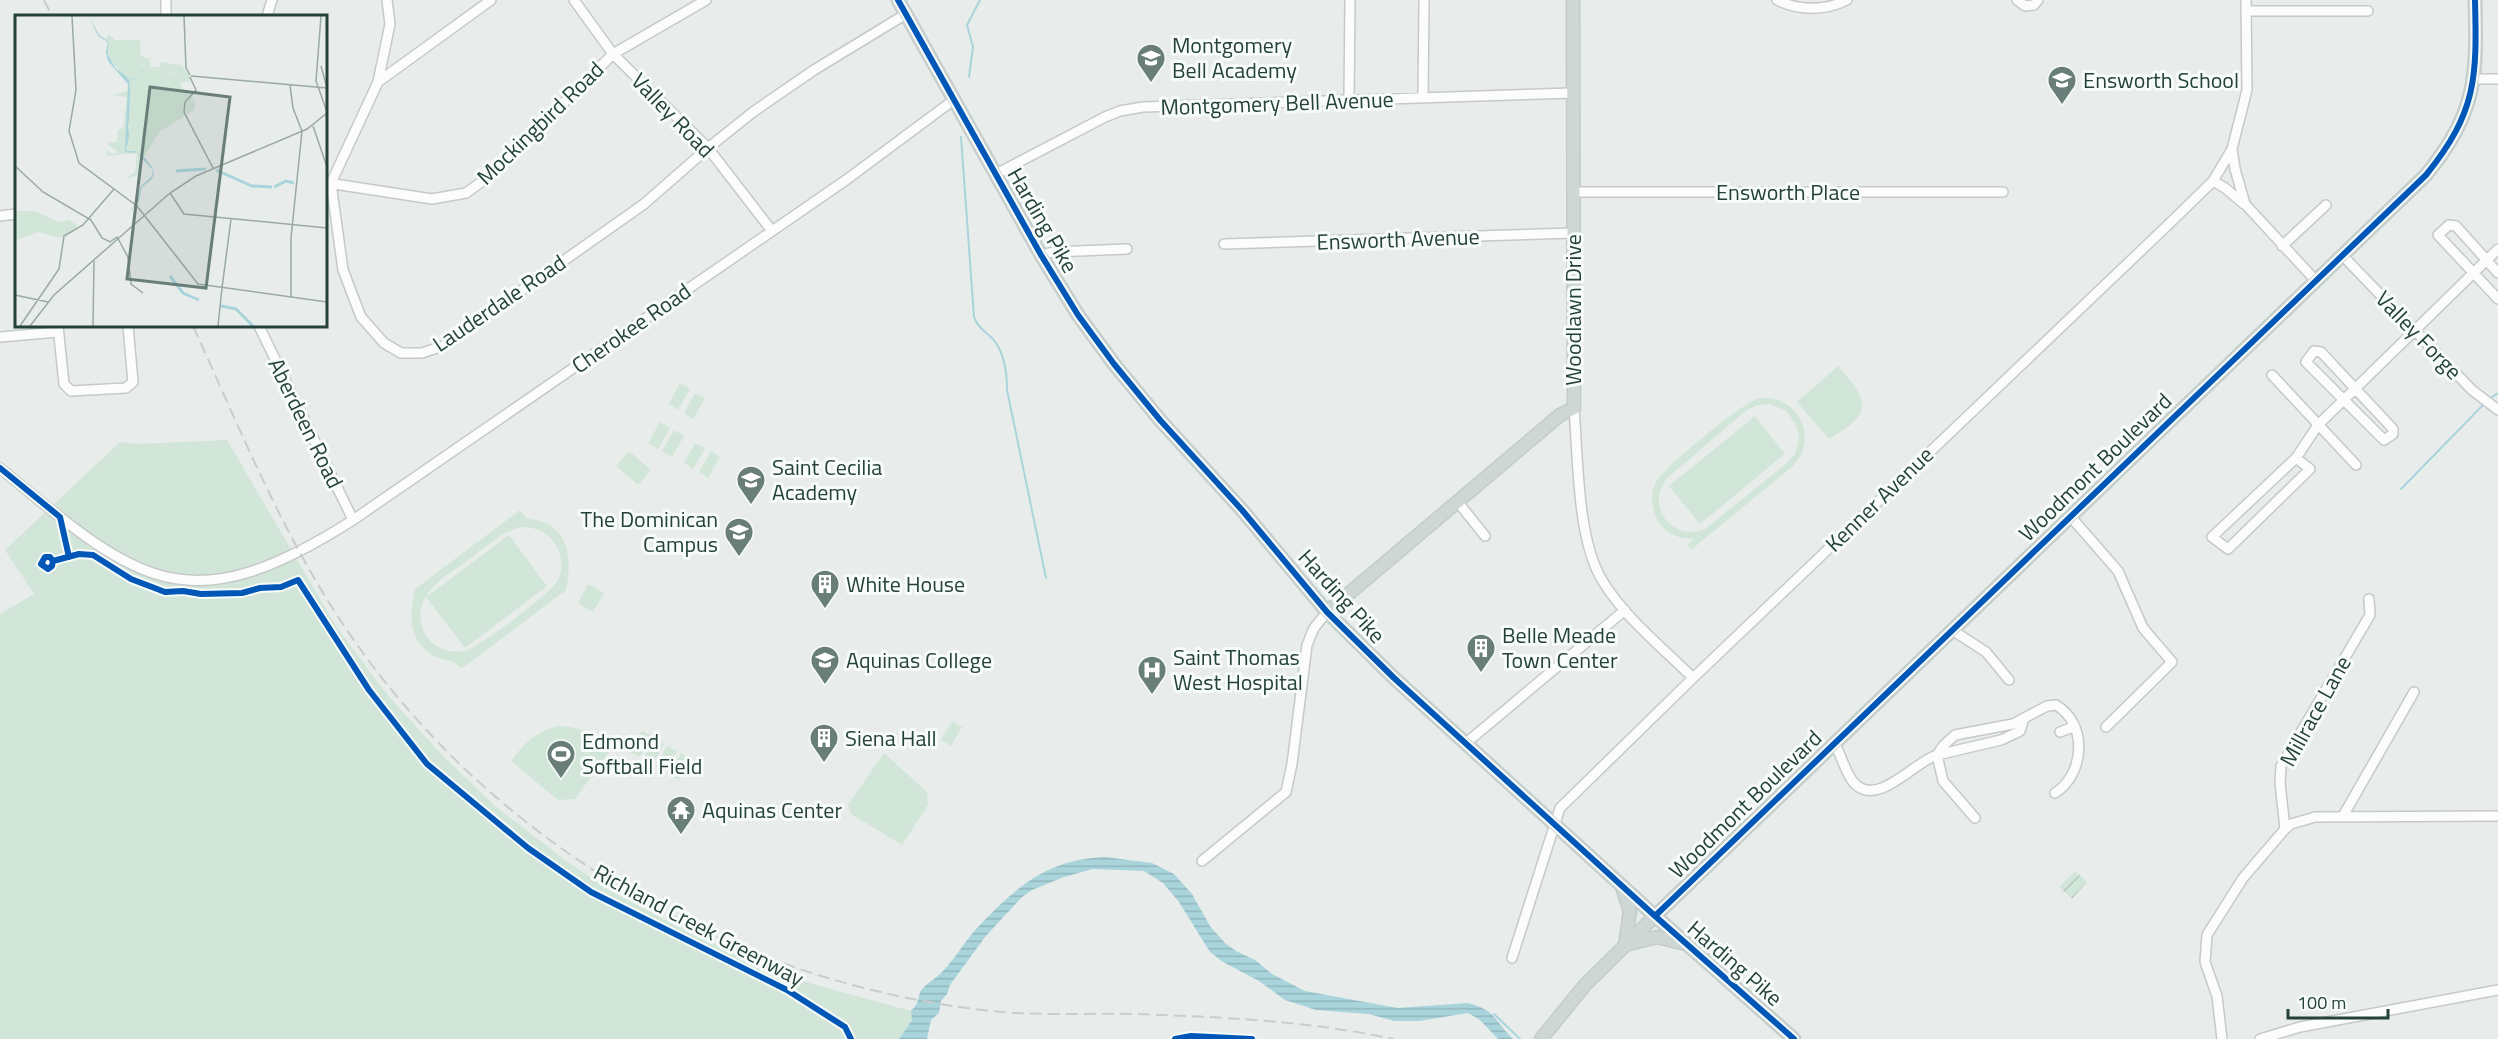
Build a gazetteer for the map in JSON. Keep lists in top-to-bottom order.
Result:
{
  "streets": {
    "main road": ["Harding Pike", "Woodlawn Drive", "Woodmont Boulevard"],
    "street": [
      "Montgomery Bell Avenue",
      "Valley Road",
      "Mockingbird Road",
      "Ensworth Place",
      "Ensworth Avenue",
      "Lauderdale Road",
      "Cherokee Road",
      "Valley Forge",
      "Aberdeen Road",
      "Kenner Avenue",
      "Millrace Lane"
    ],
    "cycle path": ["Richland Creek Greenway"]
  },
  "crossings": [
    ["Montgomery Bell Avenue", "Harding Pike"],
    ["Montgomery Bell Avenue", "Woodlawn Drive"],
    ["Valley Road", "Mockingbird Road"],
    ["Valley Road", "Lauderdale Road"],
    ["Valley Road", "Cherokee Road"],
    ["Mockingbird Road", "Lauderdale Road"],
    ["Ensworth Place", "Woodlawn Drive"],
    ["Harding Pike", "Lauderdale Road"],
    ["Harding Pike", "Woodlawn Drive"],
    ["Harding Pike", "Cherokee Road"],
    ["Harding Pike", "Woodmont Boulevard"],
    ["Harding Pike", "Kenner Avenue"],
    ["Ensworth Avenue", "Woodlawn Drive"],
    ["Cherokee Road", "Aberdeen Road"],
    ["Valley Forge", "Woodmont Boulevard"]
  ],
  "places": {
    "school or university": [
      "Montgomery Bell Academy",
      "Ensworth School",
      "Saint Cecilia Academy",
      "The Dominican Campus",
      "Aquinas College"
    ],
    "building": ["White House", "Belle Meade Town Center", "Siena Hall"],
    "hospital": ["Saint Thomas West Hospital"],
    "sports": ["Edmond Softball Field"],
    "temple": ["Aquinas Center"]
  },
  "scale_bar": "100 m"
}
